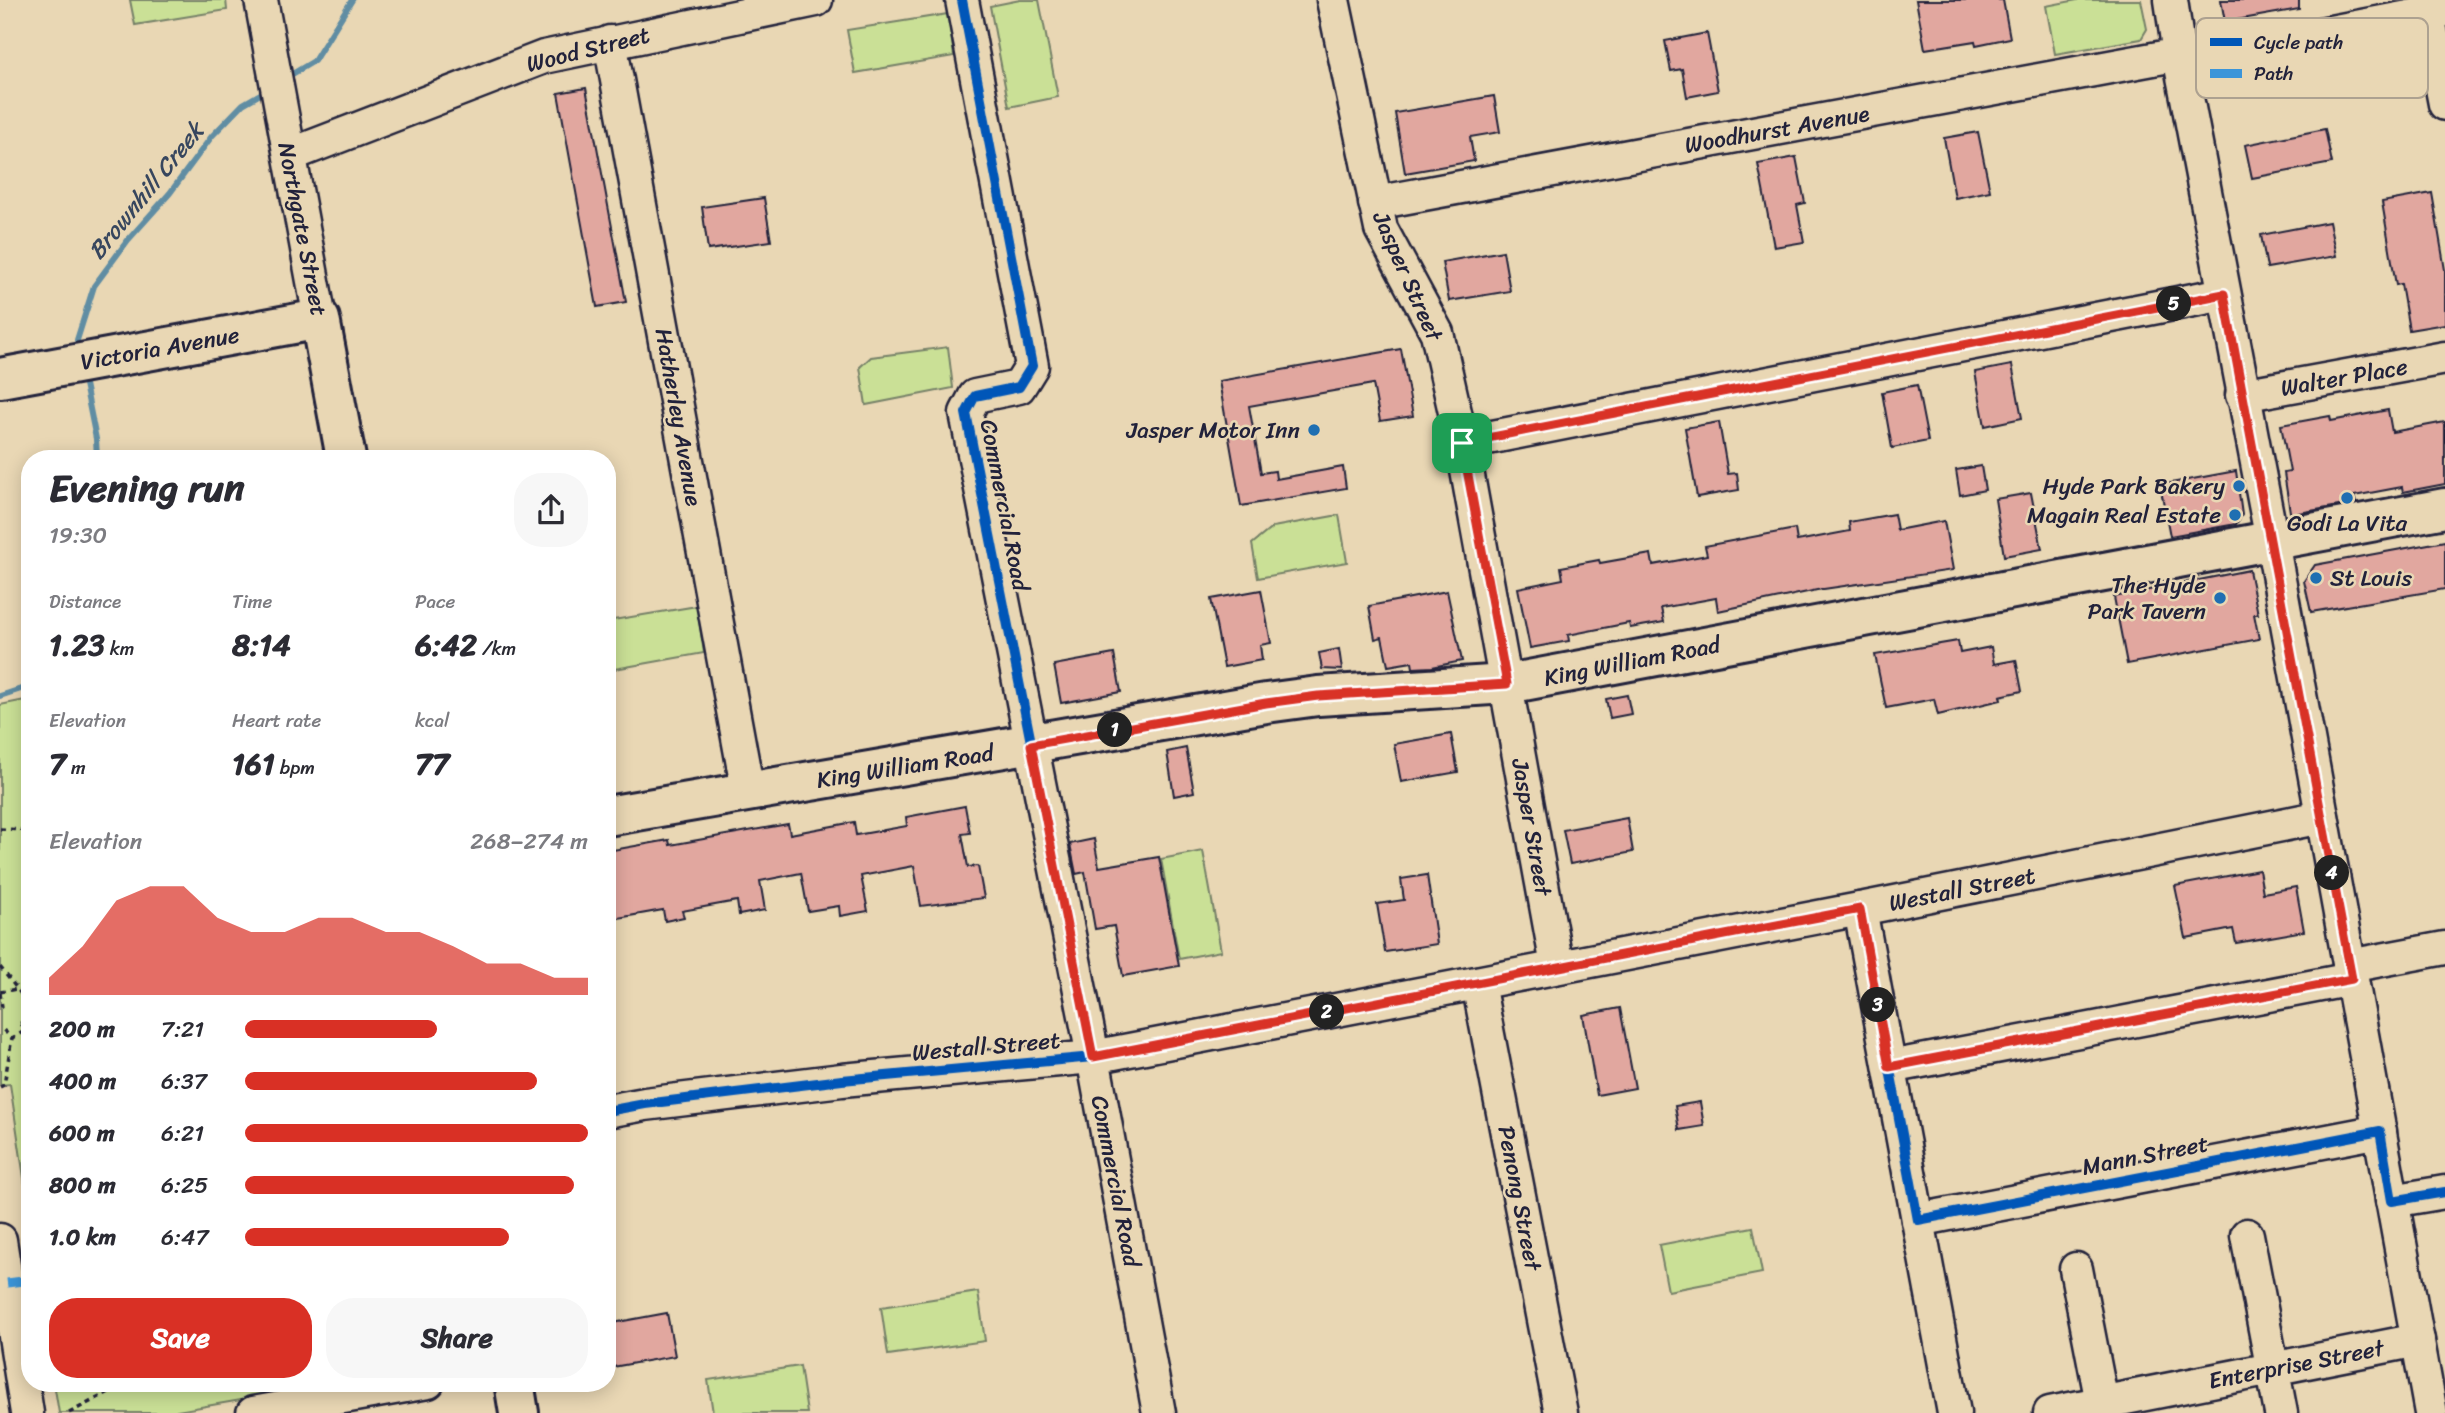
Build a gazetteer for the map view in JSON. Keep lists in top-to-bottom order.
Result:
{
  "streets": {
    "main road": ["Northgate Street", "Victoria Avenue", "King William Road"],
    "street": [
      "Wood Street",
      "Woodhurst Avenue",
      "Jasper Street",
      "Walter Place",
      "Hatherley Avenue",
      "Commercial Road",
      "Westall Street",
      "Mann Street",
      "Penong Street",
      "Enterprise Street"
    ]
  },
  "crossings": [
    ["Wood Street", "Northgate Street"],
    ["Wood Street", "Hatherley Avenue"],
    ["Woodhurst Avenue", "Jasper Street"],
    ["Northgate Street", "Victoria Avenue"],
    ["Jasper Street", "King William Road"],
    ["Jasper Street", "Westall Street"],
    ["Hatherley Avenue", "King William Road"],
    ["Commercial Road", "King William Road"],
    ["Commercial Road", "Westall Street"],
    ["Westall Street", "Penong Street"]
  ],
  "water": ["Brownhill Creek"],
  "places": [
    "Jasper Motor Inn",
    "Hyde Park Bakery",
    "Godi La Vita",
    "Magain Real Estate",
    "St Louis",
    "The Hyde Park Tavern"
  ],
  "legend": ["Cycle path", "Path"],
  "page": {
    "pins": [
      "5",
      "1",
      "4",
      "3",
      "2"
    ],
    "heading": ["Evening run", "19:30"],
    "stats": [
      ["Distance", "1.23 km"],
      ["Time", "8:14"],
      ["Pace", "6:42 /km"],
      ["Elevation", "7 m"],
      ["Heart rate", "161 bpm"],
      ["kcal", "77"]
    ],
    "chart": ["Elevation", "268–274 m"],
    "list": [
      {
        "name": "200 m",
        "note": "7:21"
      },
      {
        "name": "400 m",
        "note": "6:37"
      },
      {
        "name": "600 m",
        "note": "6:21"
      },
      {
        "name": "800 m",
        "note": "6:25"
      },
      {
        "name": "1.0 km",
        "note": "6:47"
      }
    ],
    "buttons": ["Save", "Share"]
  }
}
